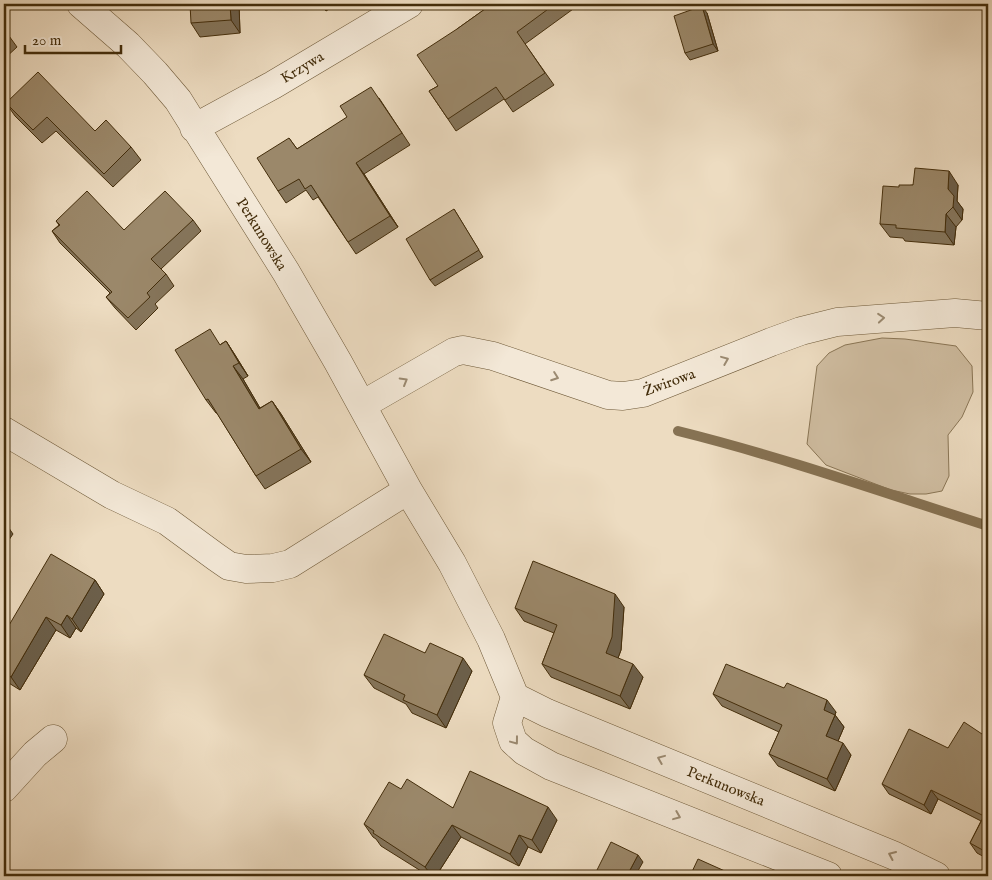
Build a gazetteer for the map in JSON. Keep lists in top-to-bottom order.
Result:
{
  "streets": {
    "street": ["Krzywa", "Perkunowska", "Żwirowa"]
  },
  "crossings": [
    ["Krzywa", "Perkunowska"],
    ["Perkunowska", "Żwirowa"]
  ],
  "one_way": ["Żwirowa"],
  "scale_bar": "20 m"
}
